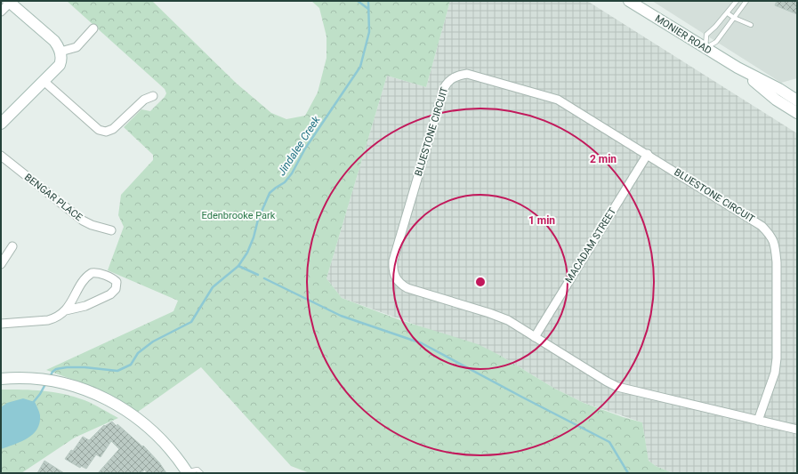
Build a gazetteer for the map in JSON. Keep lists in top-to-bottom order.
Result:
{
  "streets": {
    "street": [
      "MONIER ROAD",
      "BLUESTONE CIRCUIT",
      "BENGAR PLACE",
      "MACADAM STREET"
    ]
  },
  "crossings": [
    ["BLUESTONE CIRCUIT", "MACADAM STREET"]
  ],
  "water": ["Jindalee Creek"],
  "parks": ["Edenbrooke Park"],
  "rings": ["2 min", "1 min"]
}
